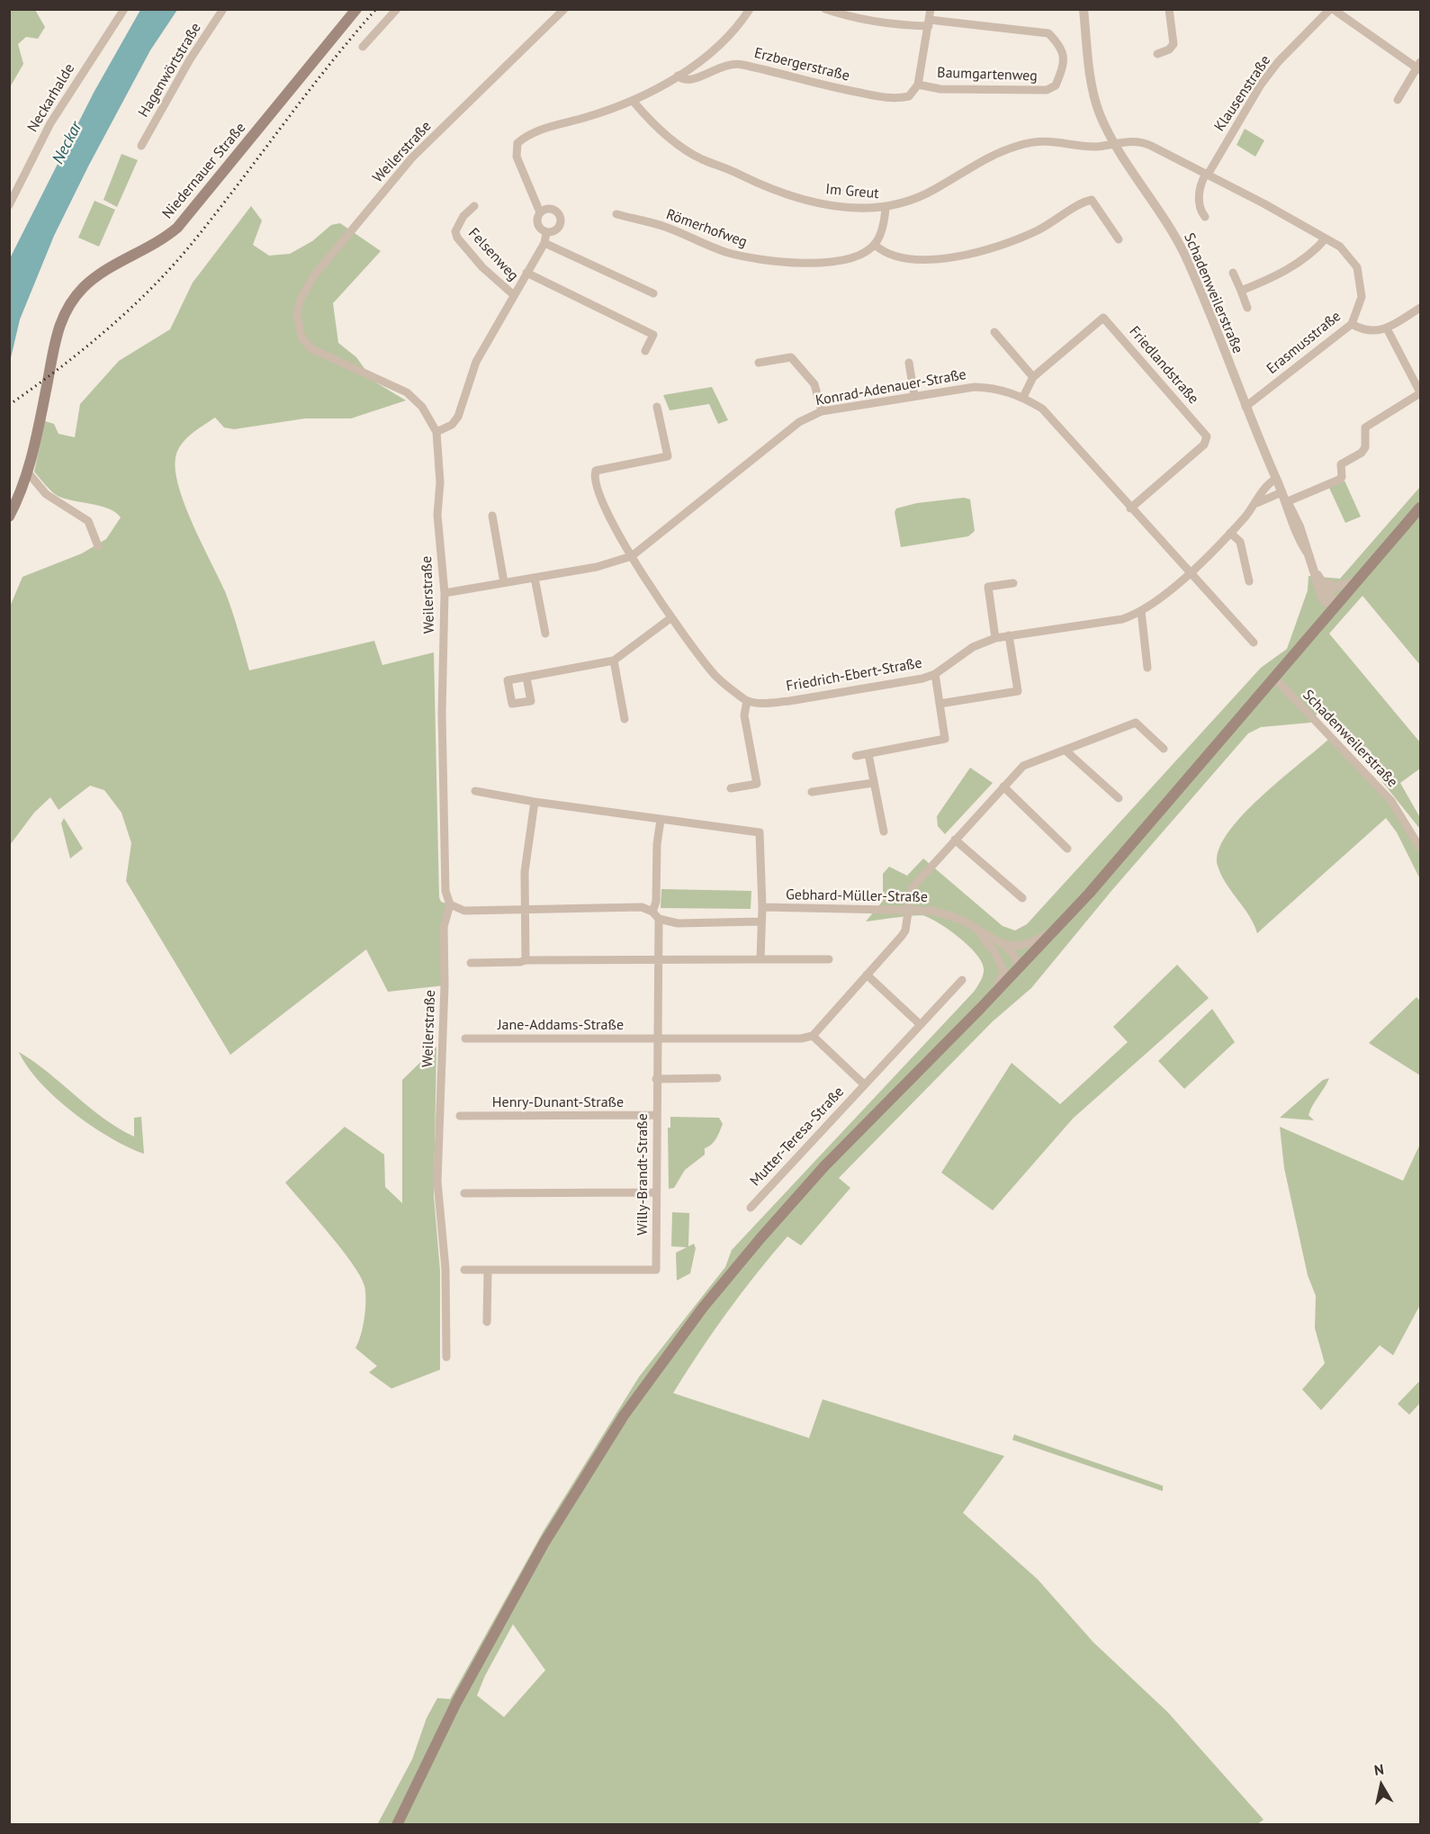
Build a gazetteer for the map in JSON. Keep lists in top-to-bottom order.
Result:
{
  "streets": {
    "main road": ["Niedernauer Straße"],
    "street": [
      "Erzbergerstraße",
      "Hagenwörtstraße",
      "Baumgartenweg",
      "Klausenstraße",
      "Neckarhalde",
      "Weilerstraße",
      "Im Greut",
      "Römerhofweg",
      "Felsenweg",
      "Schadenweilerstraße",
      "Erasmusstraße",
      "Friedlandstraße",
      "Konrad-Adenauer-Straße",
      "Friedrich-Ebert-Straße",
      "Gebhard-Müller-Straße",
      "Jane-Addams-Straße",
      "Henry-Dunant-Straße",
      "Mutter-Teresa-Straße",
      "Willy-Brandt-Straße"
    ]
  },
  "crossings": [
    ["Erzbergerstraße", "Baumgartenweg"],
    ["Klausenstraße", "Erasmusstraße"],
    ["Weilerstraße", "Konrad-Adenauer-Straße"],
    ["Im Greut", "Schadenweilerstraße"],
    ["Im Greut", "Erasmusstraße"],
    ["Schadenweilerstraße", "Erasmusstraße"],
    ["Schadenweilerstraße", "Friedrich-Ebert-Straße"],
    ["Friedlandstraße", "Konrad-Adenauer-Straße"],
    ["Konrad-Adenauer-Straße", "Friedrich-Ebert-Straße"],
    ["Jane-Addams-Straße", "Mutter-Teresa-Straße"],
    ["Jane-Addams-Straße", "Willy-Brandt-Straße"],
    ["Henry-Dunant-Straße", "Willy-Brandt-Straße"]
  ],
  "water": ["Neckar"],
  "north": "top"
}
